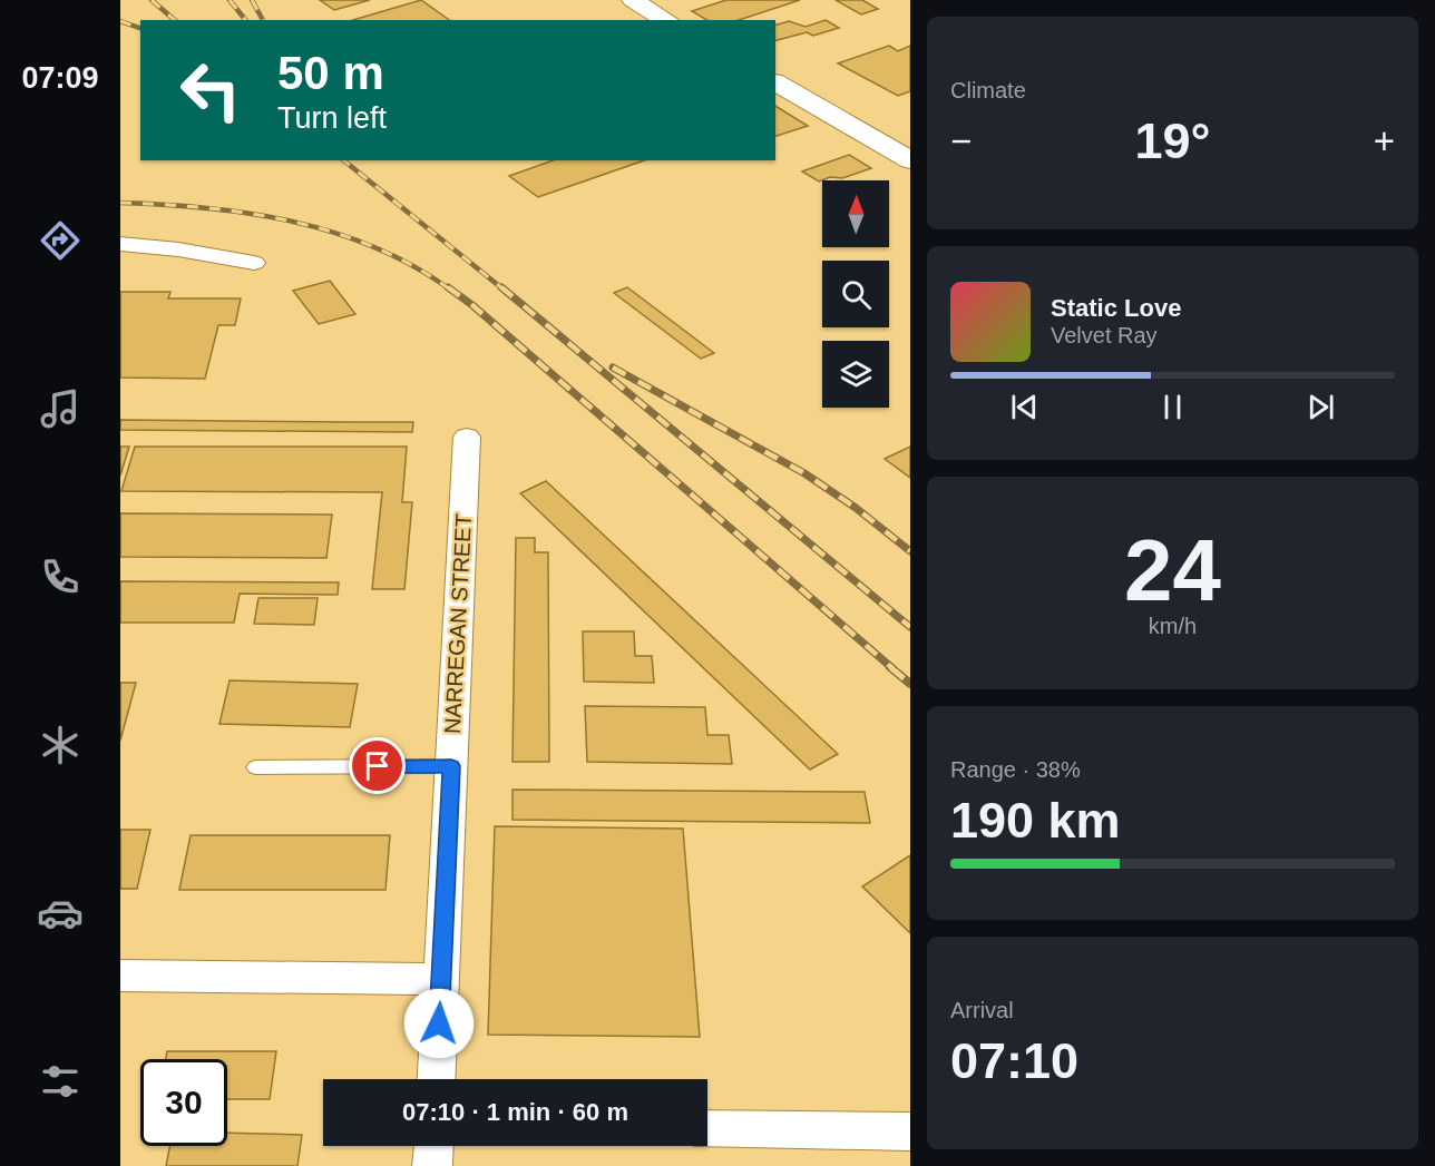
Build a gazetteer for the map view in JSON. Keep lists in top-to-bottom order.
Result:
{
  "streets": {
    "street": ["NARREGAN STREET"]
  },
  "north": "top",
  "page": {
    "tabs": "07:09",
    "tile": [
      "Climate",
      ["24", "km/h"],
      ["Range · 38%", "190 km"],
      ["Arrival", "07:10"]
    ],
    "turn": ["50 m", "Turn left"],
    "heat": ["−", "19°", "+"],
    "song": ["Static Love", "Velvet Ray"],
    "limit": "30",
    "trip": "07:10 · 1 min · 60 m"
  }
}
